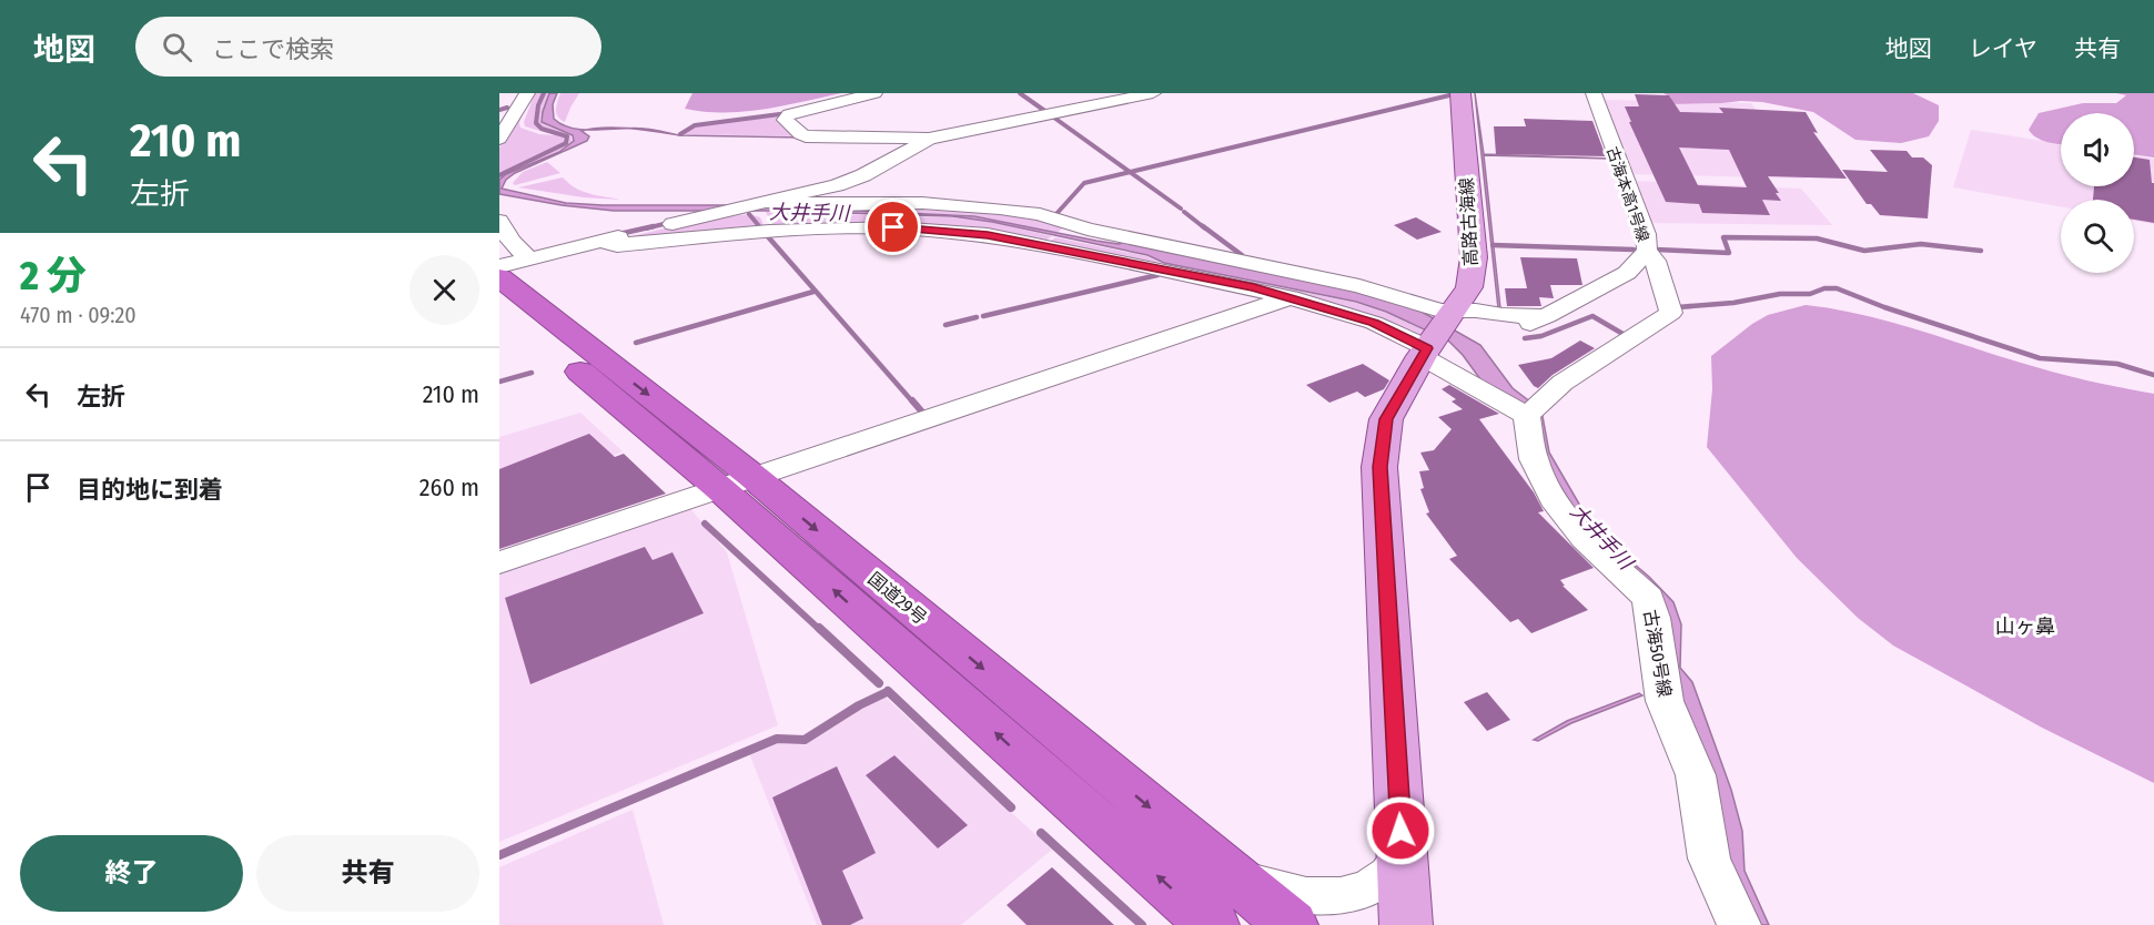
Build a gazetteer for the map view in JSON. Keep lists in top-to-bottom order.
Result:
{
  "streets": {
    "highway": ["国道29号"],
    "main road": ["高路古海線"],
    "street": ["古海本高1号線", "古海50号線"]
  },
  "crossings": [
    ["古海本高1号線", "高路古海線"]
  ],
  "districts": ["山ヶ鼻"],
  "water": ["大井手川"],
  "page": {
    "header": "地図",
    "search": "ここで検索",
    "nav": ["地図", "レイヤ", "共有"],
    "turn": ["210 m", "左折"],
    "heading": ["2 分", "470 m · 09:20"],
    "list": [
      {
        "name": "左折",
        "value": "210 m"
      },
      {
        "name": "目的地に到着",
        "value": "260 m"
      }
    ],
    "buttons": ["終了", "共有"]
  }
}
